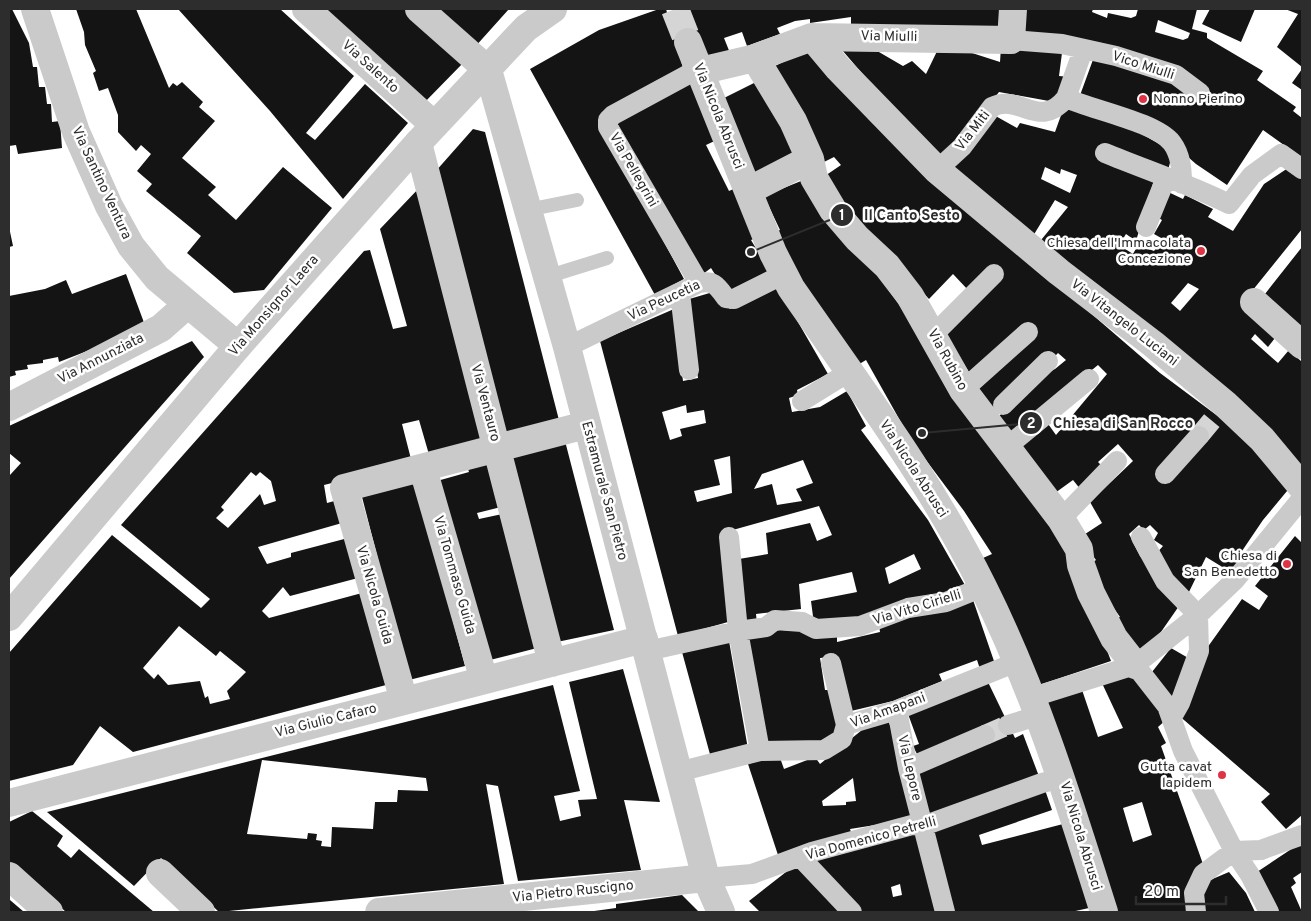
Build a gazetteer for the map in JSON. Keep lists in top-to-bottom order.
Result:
{
  "streets": {
    "street": [
      "Via Miulli",
      "Vico Miulli",
      "Via Salento",
      "Via Nicola Abrusci",
      "Via Miti",
      "Via Pellegrini",
      "Via Santino Ventura",
      "Via Peucetia",
      "Via Monsignor Laera",
      "Via Vitangelo Luciani",
      "Via Annunziata",
      "Via Rubino",
      "Via Ventauro",
      "Estramurale San Pietro",
      "Via Tommaso Guida",
      "Via Nicola Guida",
      "Via Vito Cirielli",
      "Via Amapani",
      "Via Giulio Cafaro",
      "Via Lepore",
      "Via Domenico Petrelli",
      "Via Pietro Ruscigno"
    ]
  },
  "crossings": [
    ["Via Miulli", "Vico Miulli"],
    ["Via Miulli", "Via Nicola Abrusci"],
    ["Via Miulli", "Via Pellegrini"],
    ["Via Miulli", "Via Vitangelo Luciani"],
    ["Via Miulli", "Via Rubino"],
    ["Via Salento", "Via Monsignor Laera"],
    ["Via Salento", "Via Ventauro"],
    ["Via Nicola Abrusci", "Via Pellegrini"],
    ["Via Nicola Abrusci", "Via Peucetia"],
    ["Via Nicola Abrusci", "Via Vito Cirielli"],
    ["Via Nicola Abrusci", "Via Amapani"],
    ["Via Nicola Abrusci", "Via Domenico Petrelli"],
    ["Via Miti", "Via Vitangelo Luciani"],
    ["Via Pellegrini", "Via Peucetia"],
    ["Via Santino Ventura", "Via Monsignor Laera"],
    ["Via Santino Ventura", "Via Annunziata"],
    ["Via Peucetia", "Estramurale San Pietro"],
    ["Via Monsignor Laera", "Via Ventauro"],
    ["Via Monsignor Laera", "Estramurale San Pietro"],
    ["Via Ventauro", "Via Giulio Cafaro"],
    ["Estramurale San Pietro", "Via Vito Cirielli"],
    ["Estramurale San Pietro", "Via Amapani"],
    ["Estramurale San Pietro", "Via Giulio Cafaro"],
    ["Estramurale San Pietro", "Via Domenico Petrelli"],
    ["Estramurale San Pietro", "Via Pietro Ruscigno"],
    ["Via Tommaso Guida", "Via Nicola Guida"],
    ["Via Tommaso Guida", "Via Giulio Cafaro"],
    ["Via Nicola Guida", "Via Giulio Cafaro"],
    ["Via Vito Cirielli", "Via Giulio Cafaro"],
    ["Via Amapani", "Via Lepore"],
    ["Via Lepore", "Via Domenico Petrelli"],
    ["Via Domenico Petrelli", "Via Pietro Ruscigno"]
  ],
  "places": [
    "Nonno Pierino",
    "Chiesa dell'Immacolata Concezione",
    "Il Canto Sesto",
    "Chiesa di San Rocco",
    "Chiesa di San Benedetto",
    "Gutta cavat lapidem"
  ],
  "scale_bar": "20 m"
}
